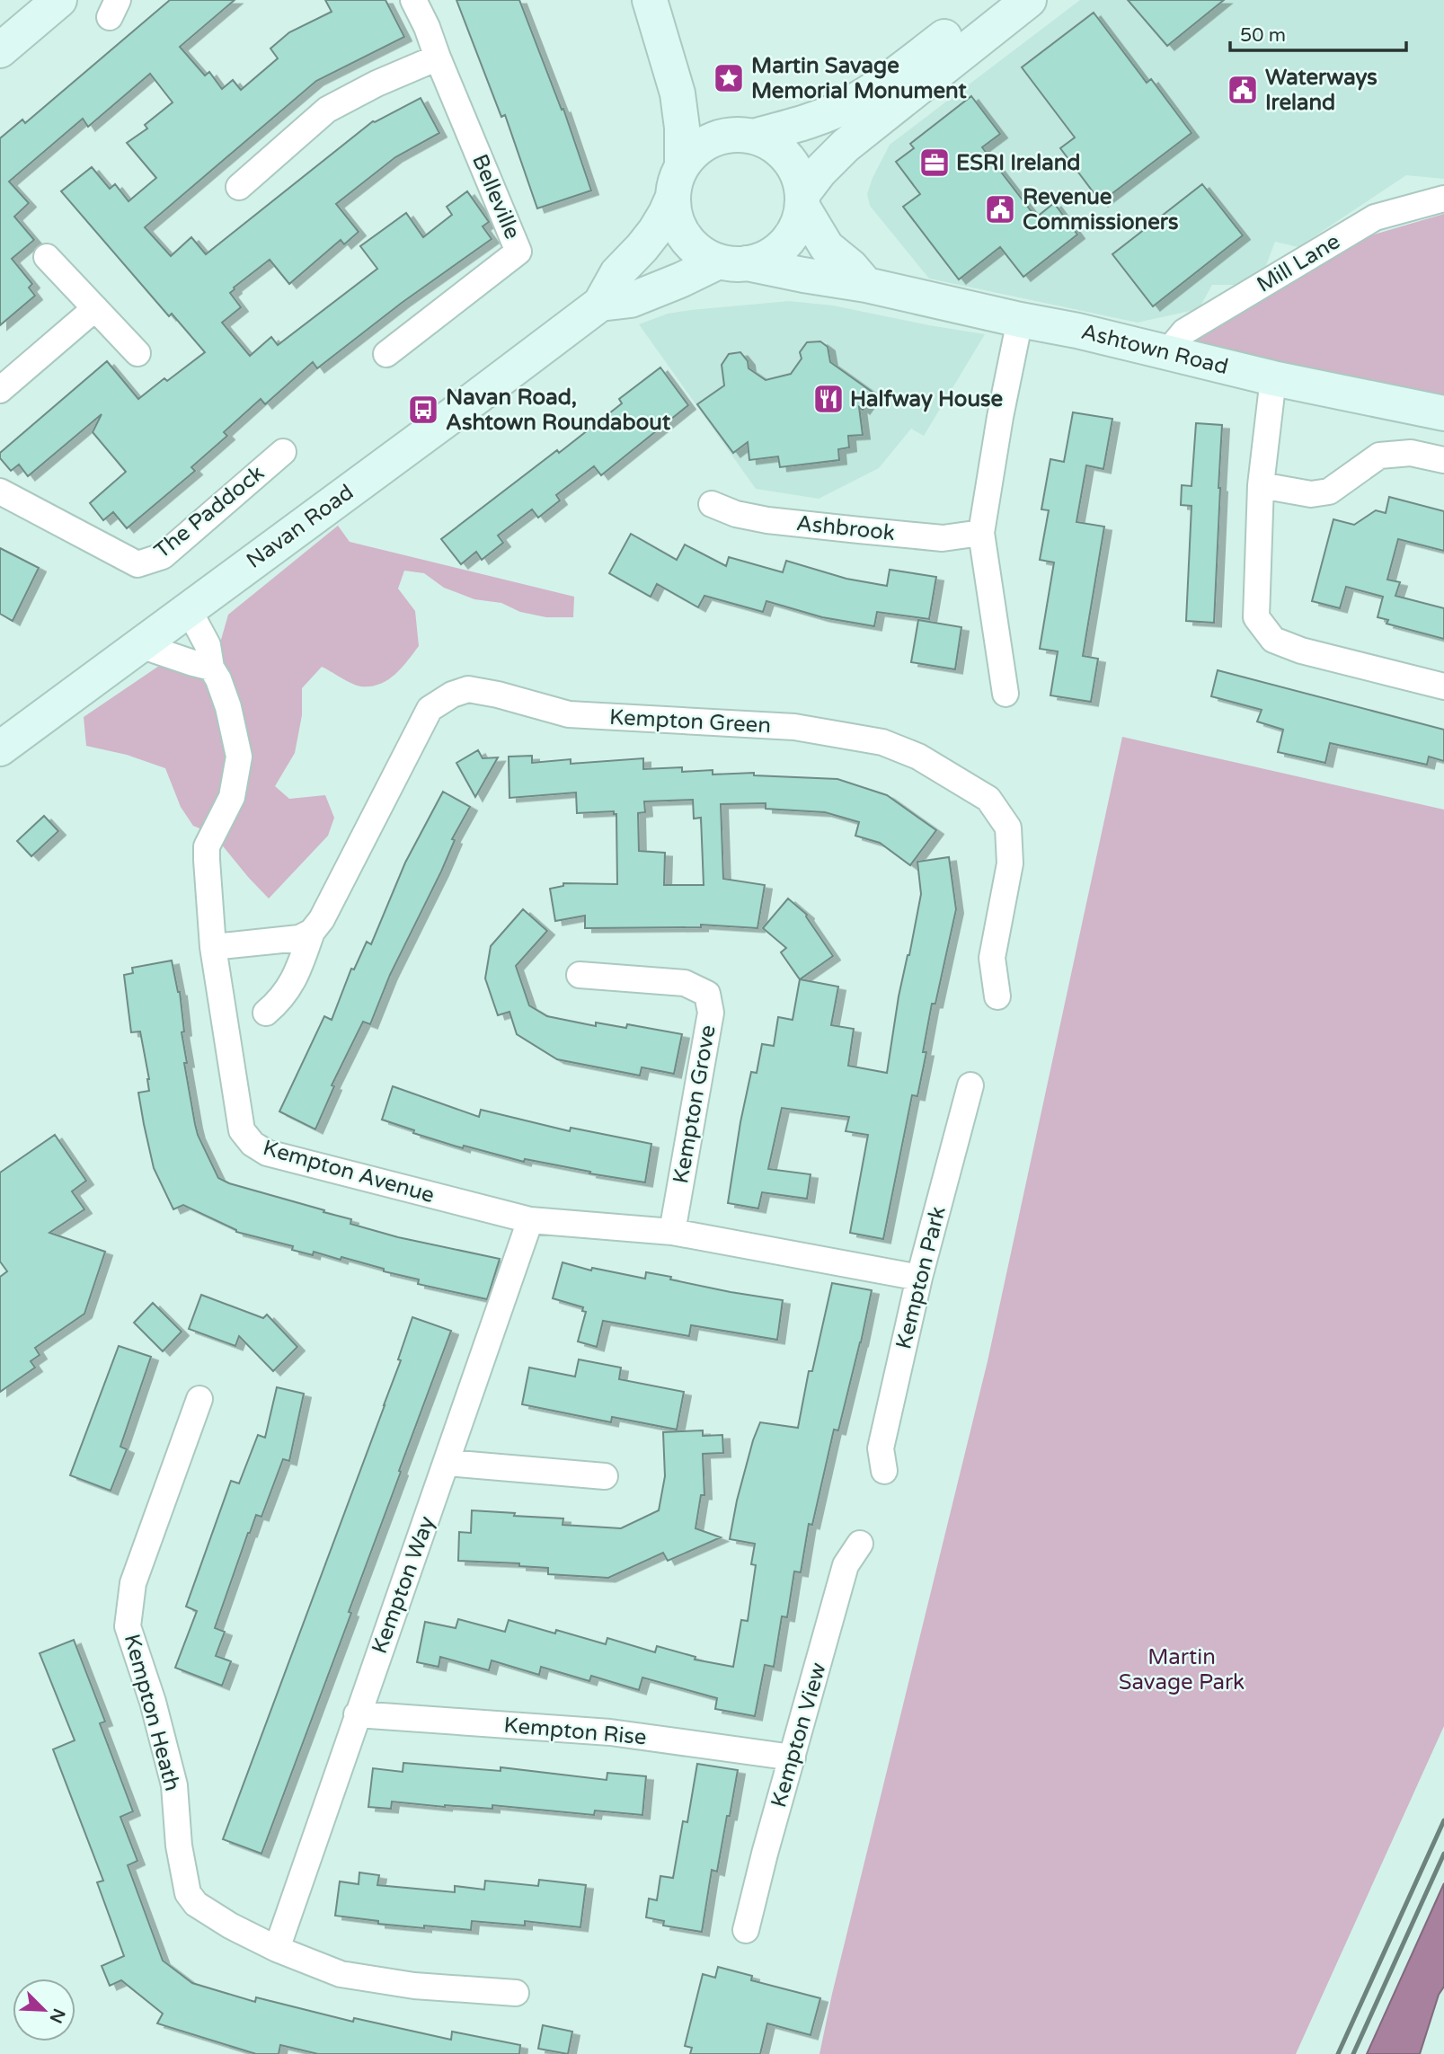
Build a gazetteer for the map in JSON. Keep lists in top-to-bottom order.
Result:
{
  "streets": {
    "main road": ["Ashtown Road", "Navan Road"],
    "street": [
      "Belleville",
      "Mill Lane",
      "The Paddock",
      "Ashbrook",
      "Kempton Green",
      "Kempton Grove",
      "Kempton Avenue",
      "Kempton Park",
      "Kempton Way",
      "Kempton Heath",
      "Kempton Rise",
      "Kempton View"
    ]
  },
  "crossings": [
    ["Mill Lane", "Ashtown Road"],
    ["Ashtown Road", "Navan Road"],
    ["Navan Road", "Kempton Avenue"],
    ["Kempton Grove", "Kempton Avenue"],
    ["Kempton Avenue", "Kempton Park"],
    ["Kempton Avenue", "Kempton Way"],
    ["Kempton Way", "Kempton Heath"],
    ["Kempton Way", "Kempton Rise"],
    ["Kempton Rise", "Kempton View"]
  ],
  "parks": ["Martin Savage Park"],
  "places": {
    "place": ["Martin Savage Memorial Monument"],
    "public building": ["Waterways Ireland", "Revenue Commissioners"],
    "office": ["ESRI Ireland"],
    "restaurant": ["Halfway House"],
    "bus stop": ["Navan Road, Ashtown Roundabout"]
  },
  "scale_bar": "50 m",
  "north": "bottom right"
}
